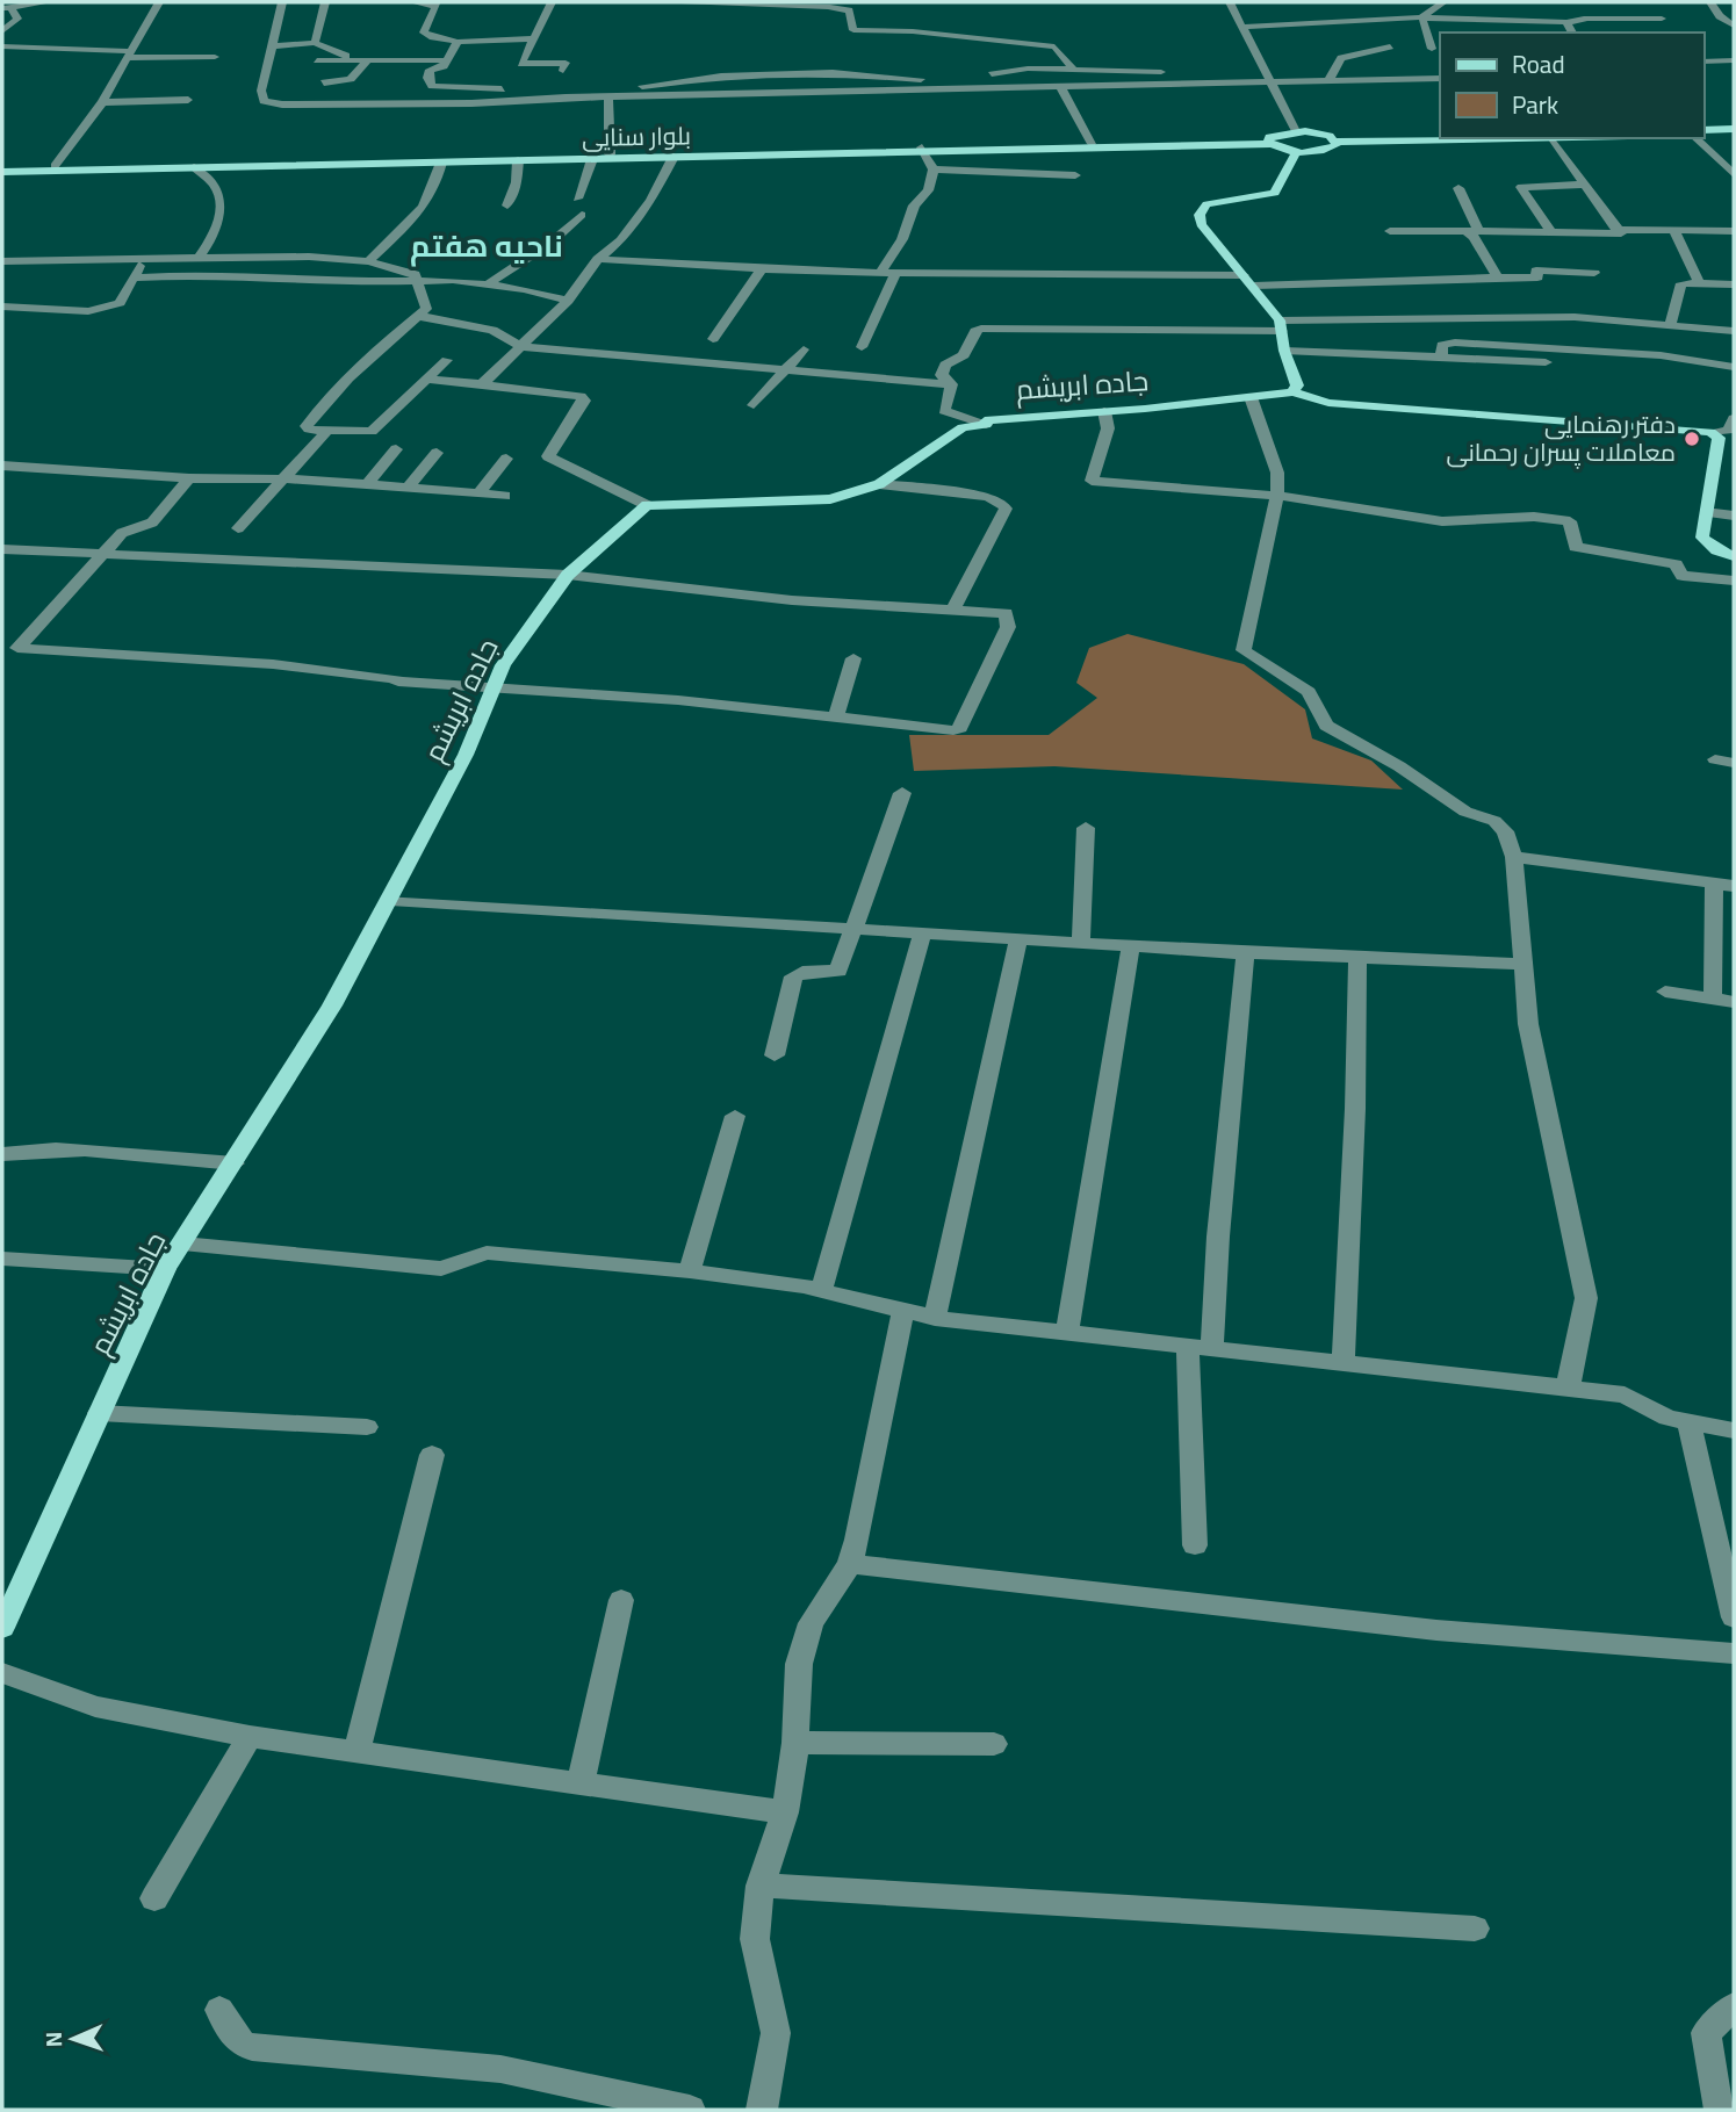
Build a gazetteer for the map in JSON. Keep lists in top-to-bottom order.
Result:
{
  "streets": {
    "main road": ["بلوار سنایی", "جاده ابریشم"]
  },
  "districts": ["ناحیه هفتم"],
  "places": ["دفتر رهنمایی معاملات پسران رحمانی"],
  "legend": ["Road", "Park"],
  "north": "left"
}
